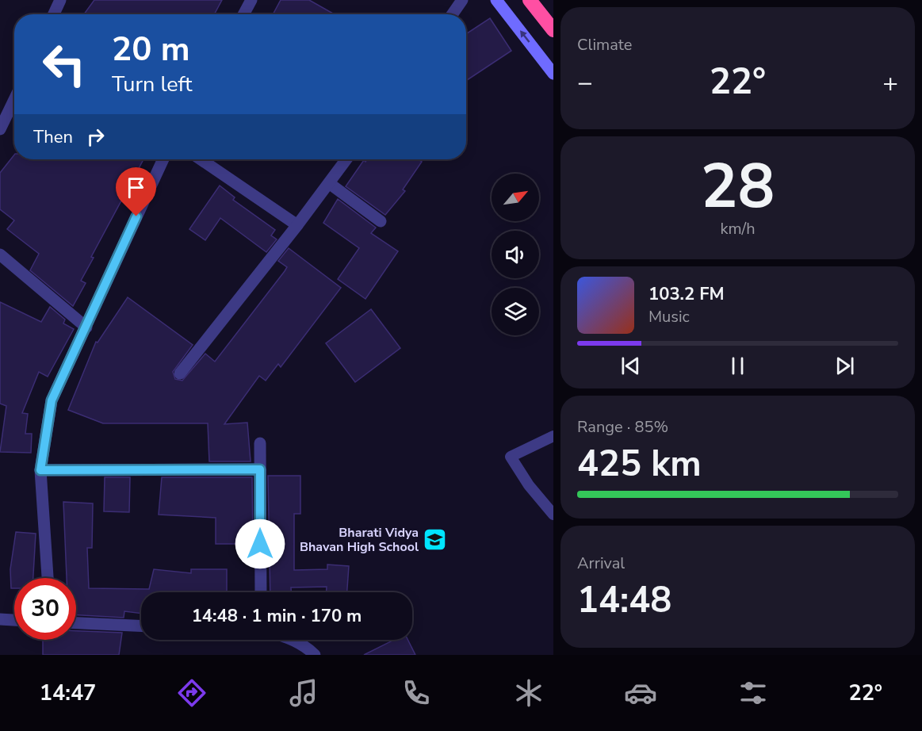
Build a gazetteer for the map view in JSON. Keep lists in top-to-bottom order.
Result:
{
  "places": {
    "school or university": ["Bharati Vidya Bhavan High School"]
  },
  "north": "top right",
  "page": {
    "tile": [
      "Climate",
      ["28", "km/h"],
      ["Range · 85%", "425 km"],
      ["Arrival", "14:48"]
    ],
    "turn": ["20 m", "Turn left"],
    "heat": ["−", "22°", "+"],
    "then": "Then",
    "song": ["103.2 FM", "Music"],
    "limit": "30",
    "trip": "14:48 · 1 min · 170 m",
    "tabs": ["14:47", "22°"]
  }
}
